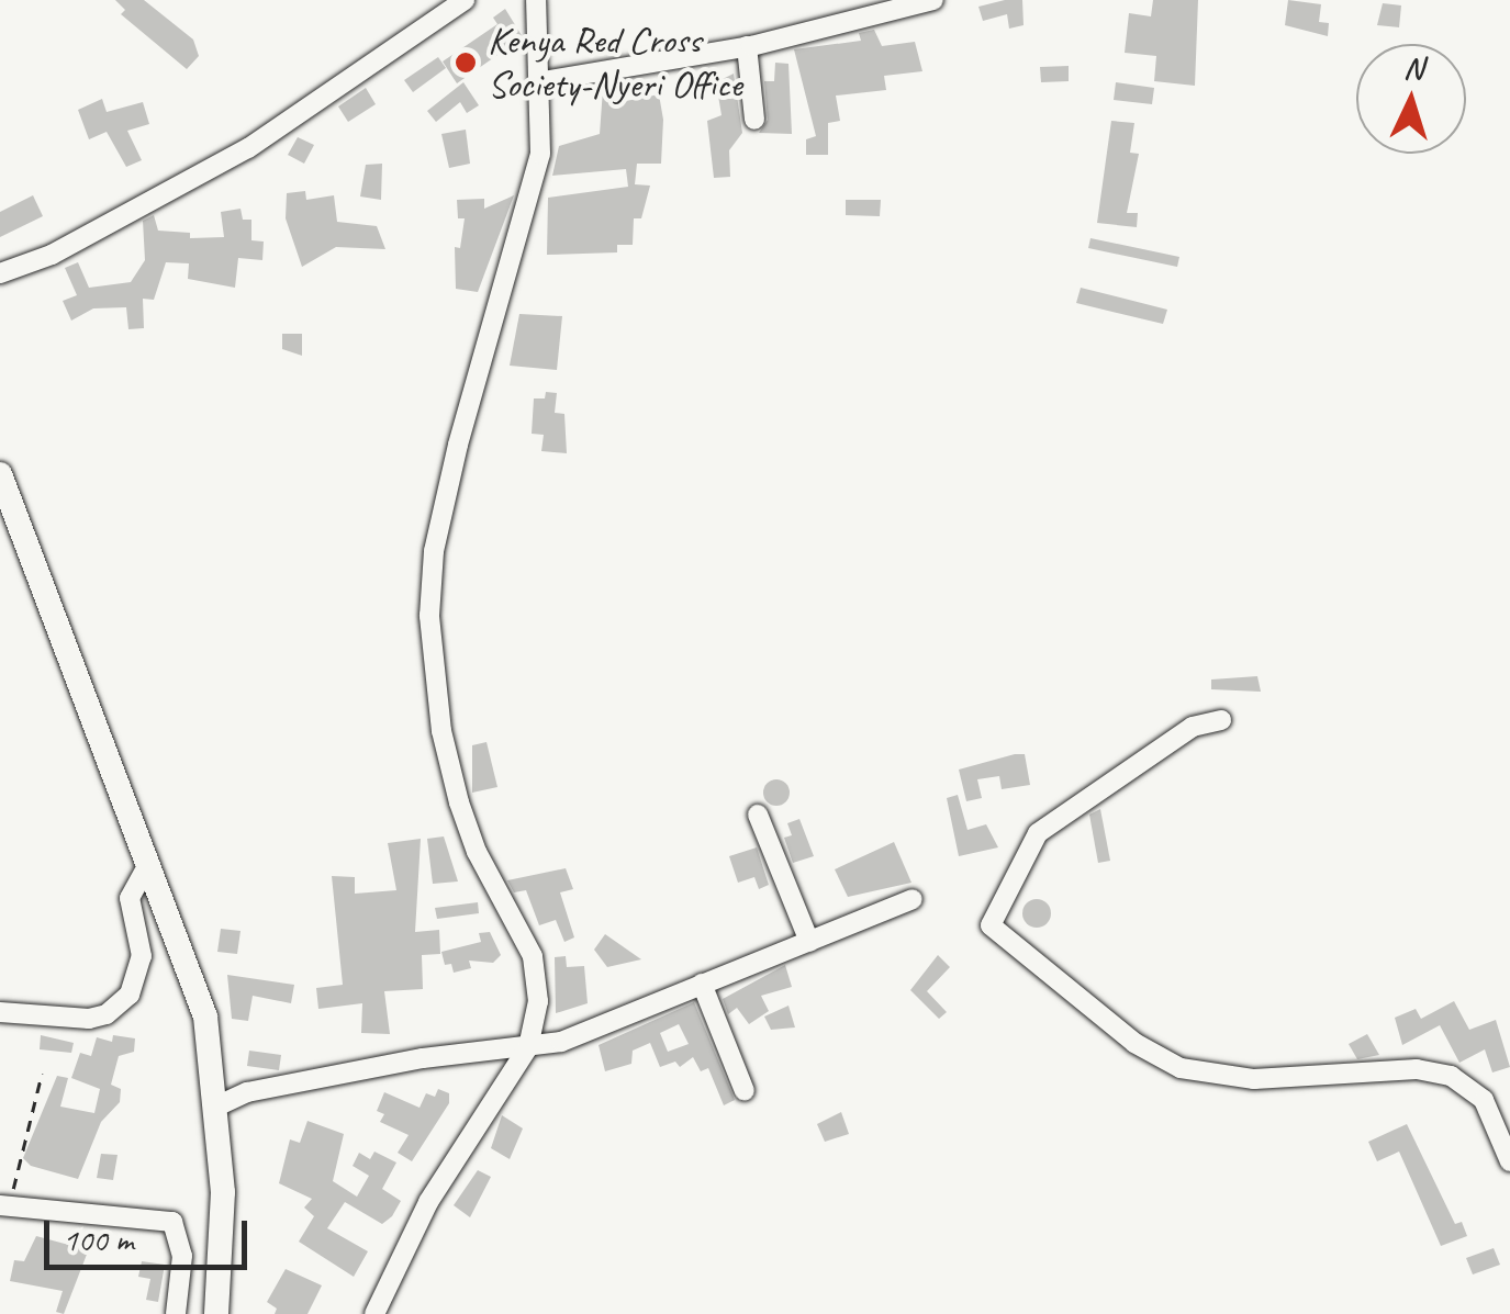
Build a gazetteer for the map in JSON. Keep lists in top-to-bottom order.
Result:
{
  "places": ["Kenya Red Cross Society-Nyeri Office"],
  "scale_bar": "100 m",
  "north": "top"
}
